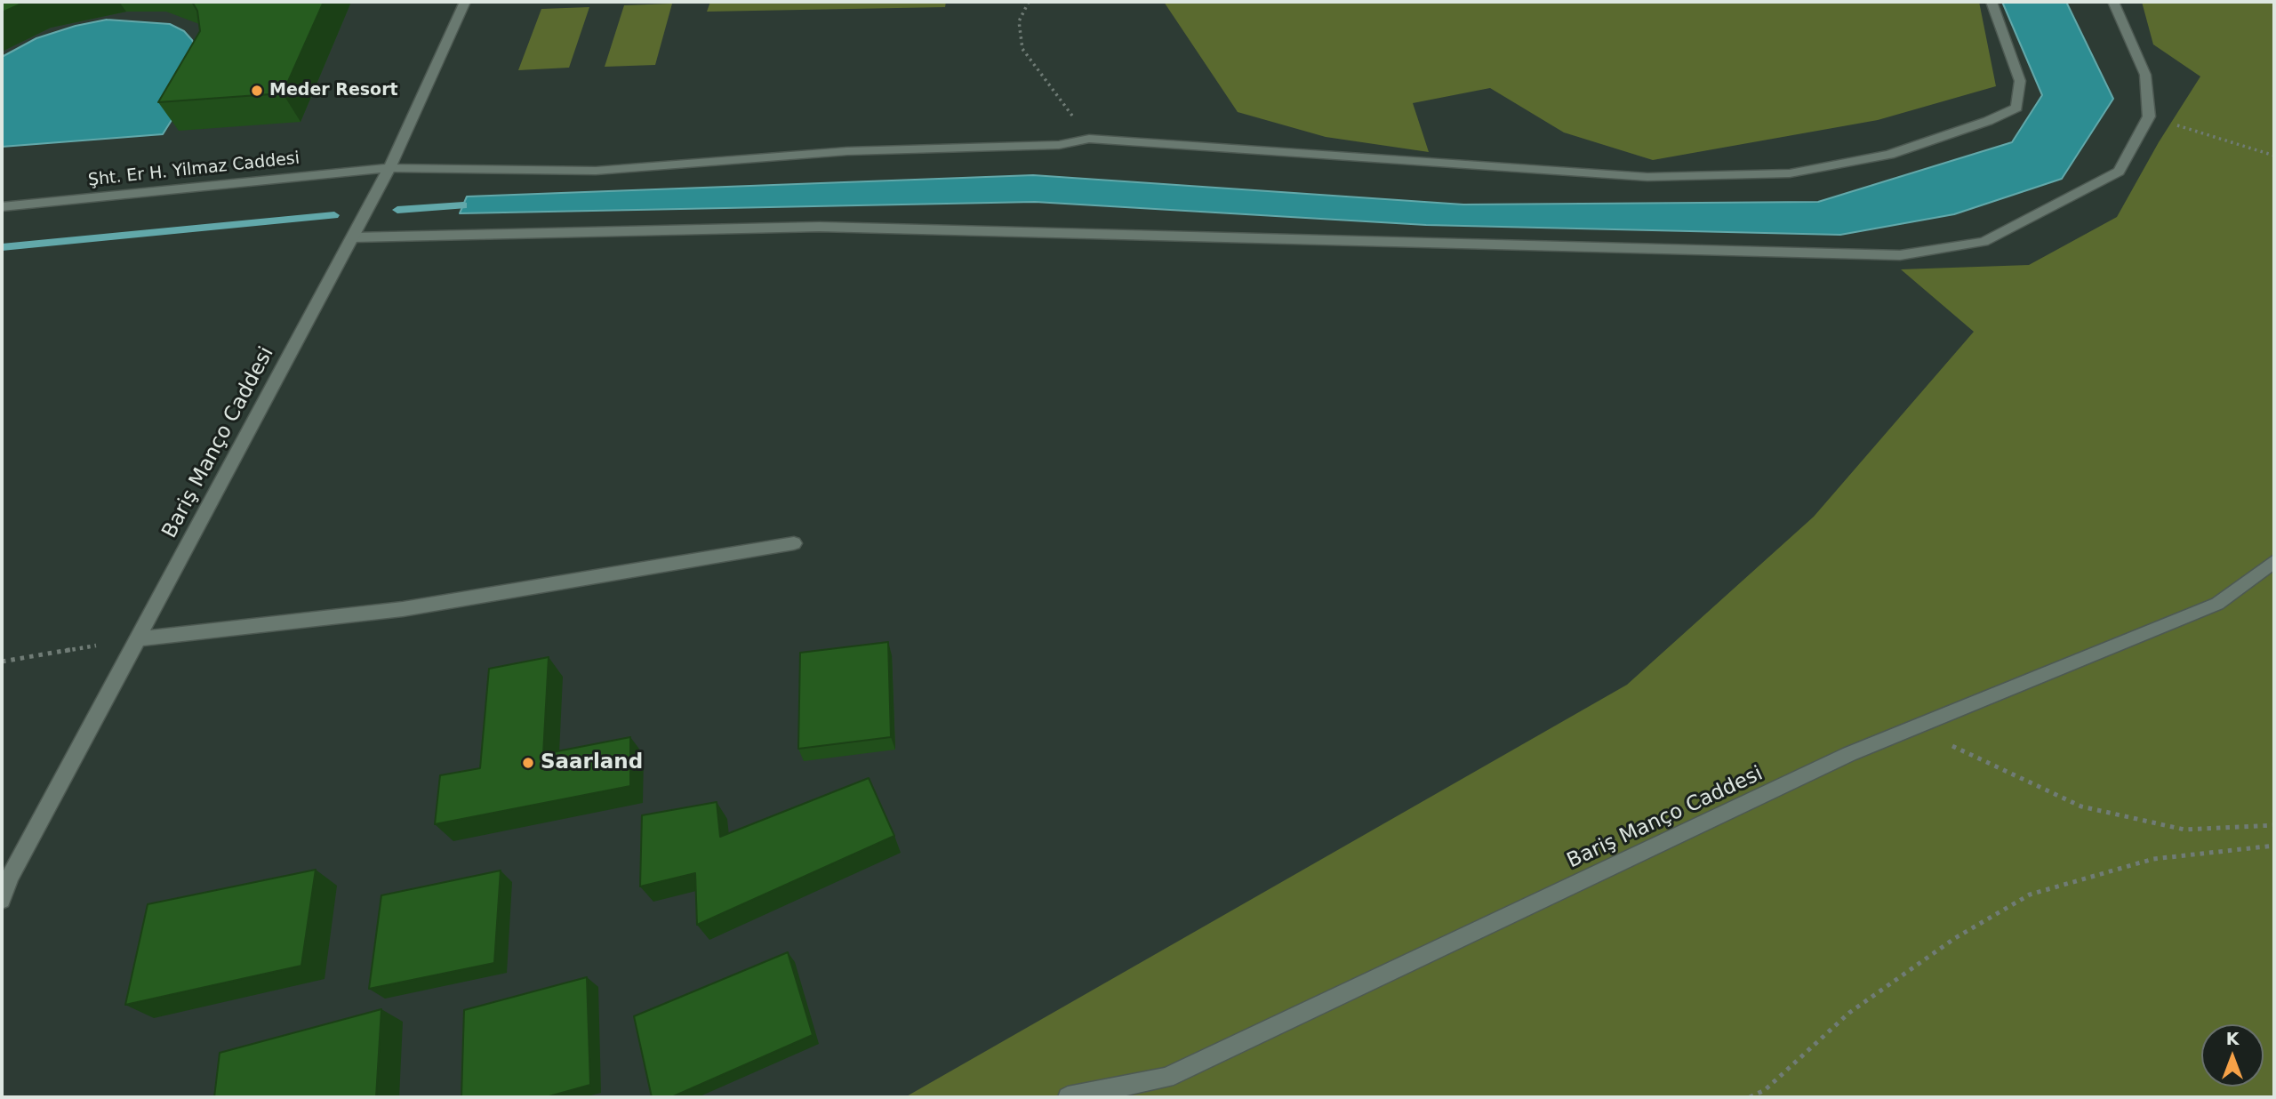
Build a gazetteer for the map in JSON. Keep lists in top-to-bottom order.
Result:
{
  "streets": {
    "street": ["Şht. Er H. Yilmaz Caddesi", "Bariş Manço Caddesi"]
  },
  "crossings": [
    ["Şht. Er H. Yilmaz Caddesi", "Bariş Manço Caddesi"]
  ],
  "places": ["Meder Resort", "Saarland"],
  "north": "top"
}
